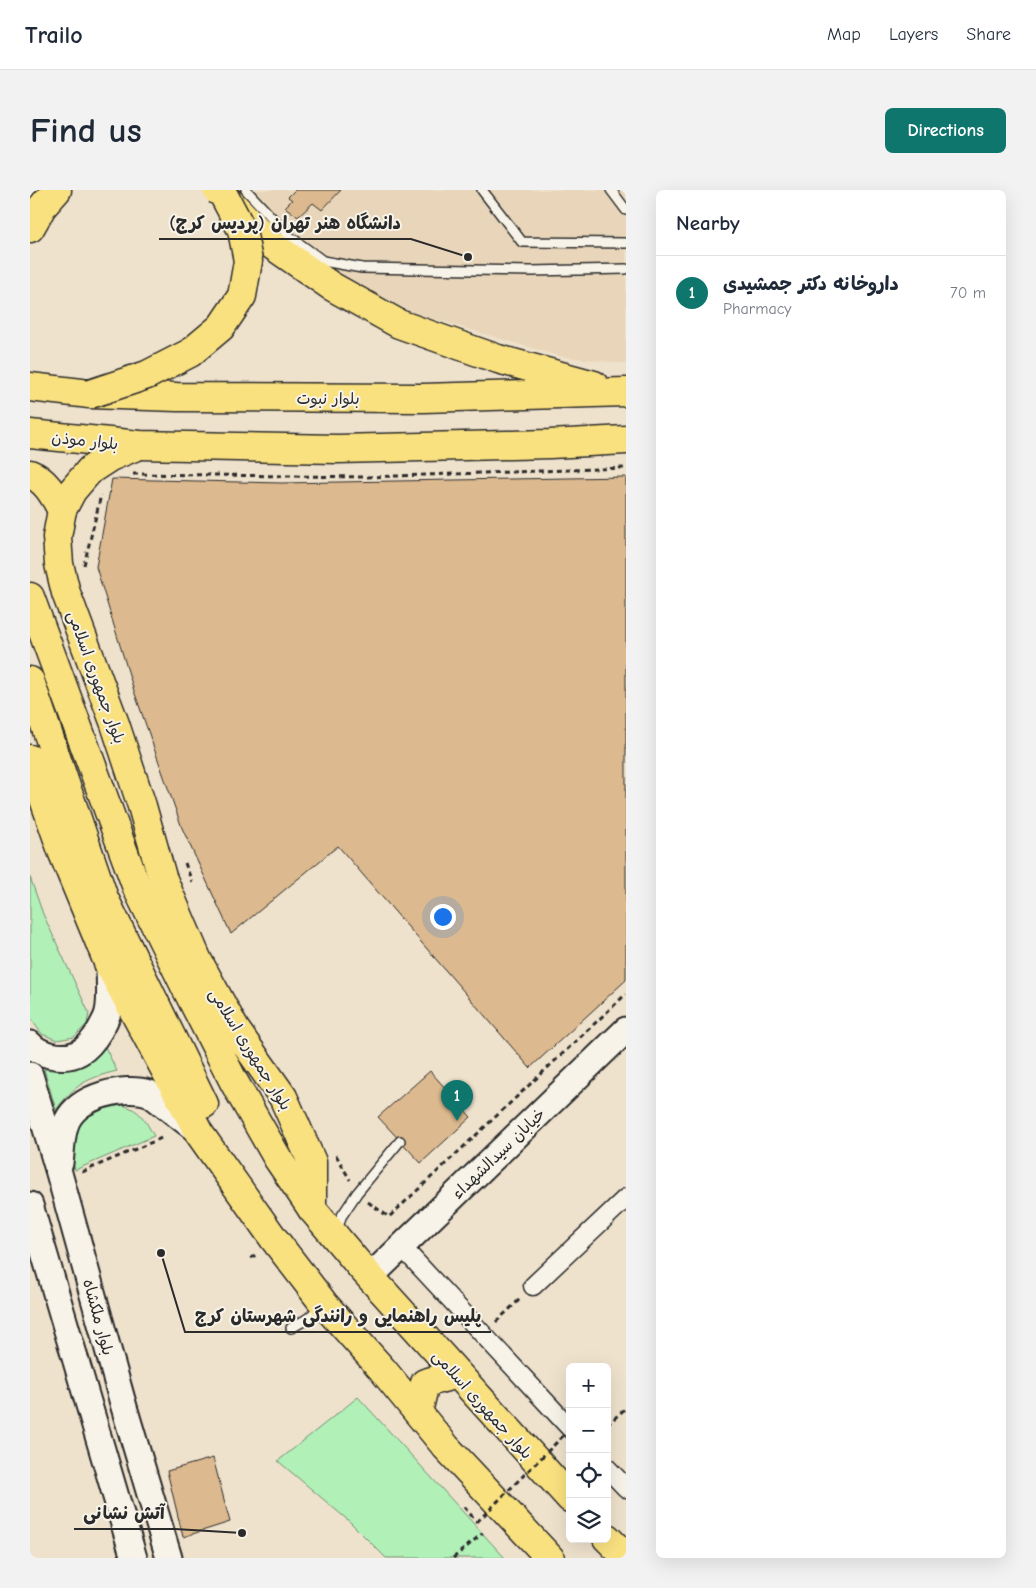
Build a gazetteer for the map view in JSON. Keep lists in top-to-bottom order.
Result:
{
  "streets": {
    "main road": [
      "بلوار نبوت",
      "بلوار موذن",
      "بلوار جمهوری اسلامی",
      "خیابان سیدالشهداء",
      "بلوار ملکشاه"
    ]
  },
  "crossings": [
    ["بلوار موذن", "بلوار جمهوری اسلامی"],
    ["بلوار جمهوری اسلامی", "خیابان سیدالشهداء"]
  ],
  "places": ["دانشگاه هنر تهران (پردیس کرج)", "پلیس راهنمایی و رانندگی شهرستان کرج", "آتش نشانی"],
  "page": {
    "header": "Trailo",
    "nav": ["Map", "Layers", "Share"],
    "buttons": "Directions",
    "title": "Find us",
    "heading": "Nearby",
    "list": [
      {
        "mark": "1",
        "name": "داروخانه دکتر جمشیدی",
        "note": "Pharmacy",
        "value": "70 m"
      }
    ],
    "pins": "1",
    "map_buttons": ["+", "−"]
  }
}
